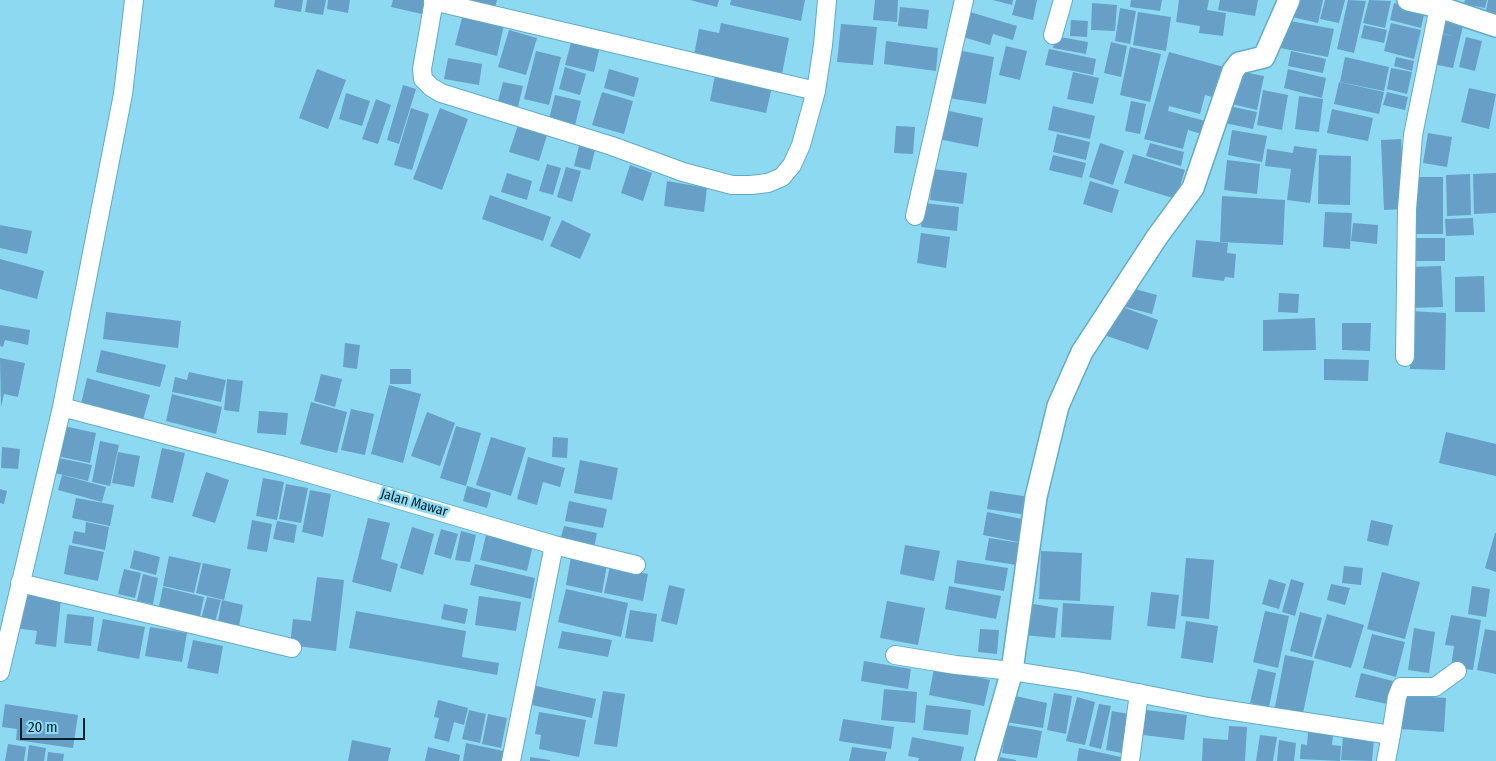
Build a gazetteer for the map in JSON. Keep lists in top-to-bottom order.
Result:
{
  "streets": {
    "street": ["Jalan Mawar"]
  },
  "scale_bar": "20 m"
}
